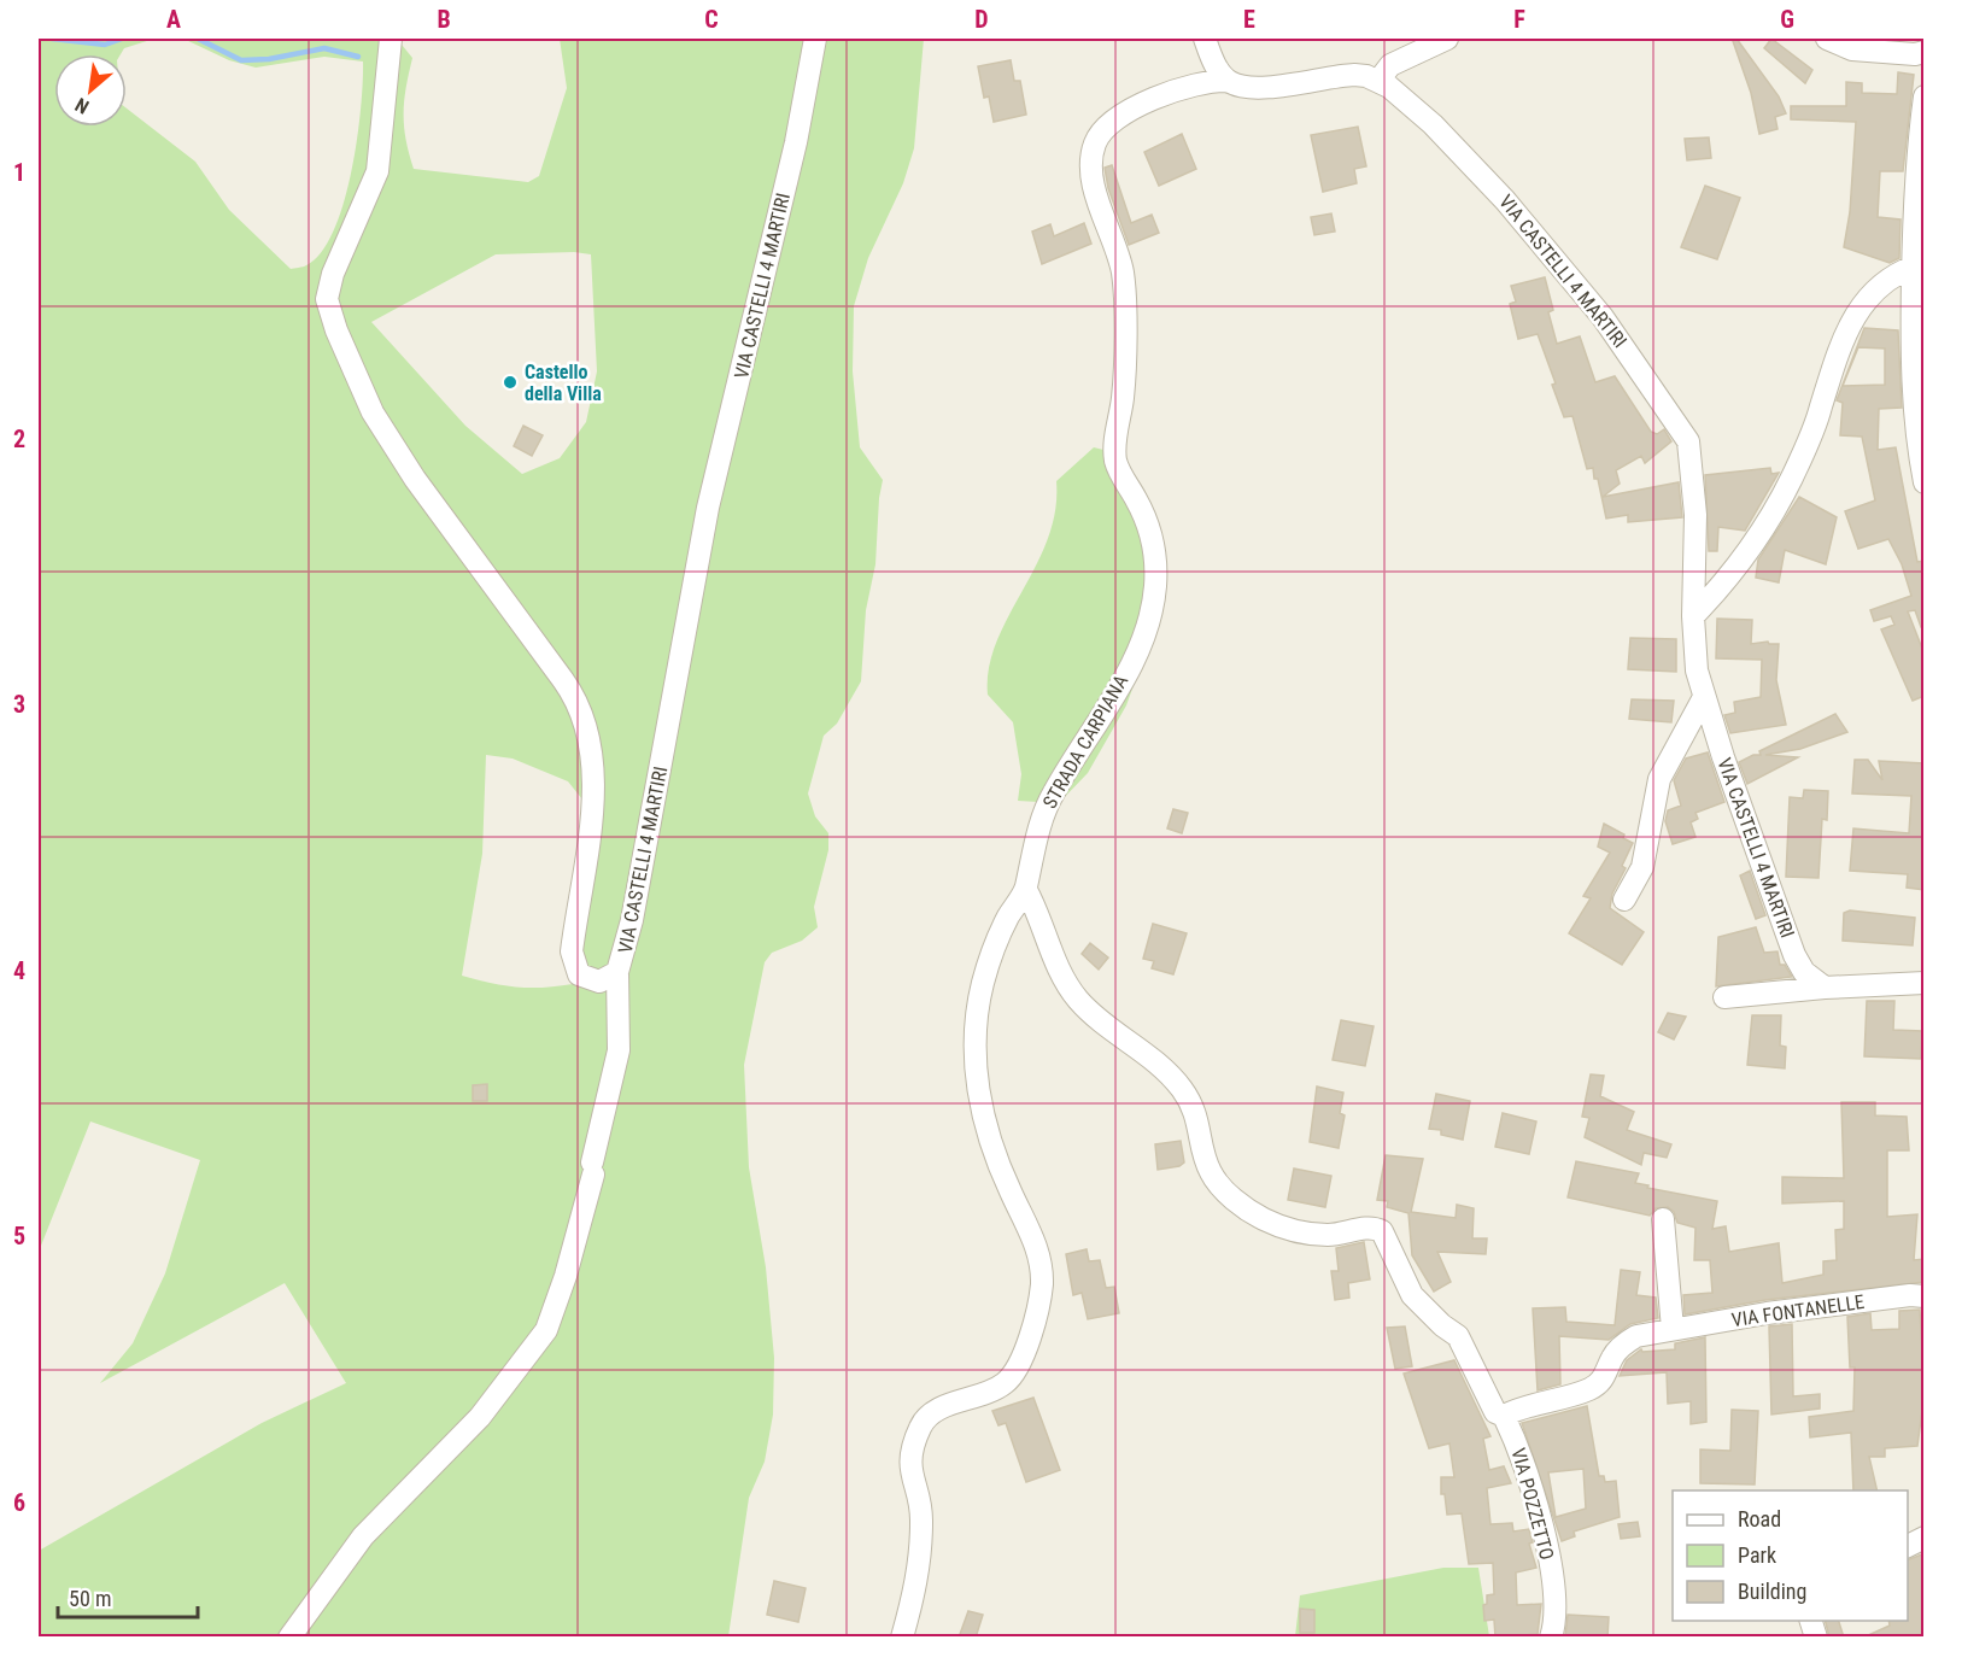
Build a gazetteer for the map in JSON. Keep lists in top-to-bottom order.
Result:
{
  "streets": {
    "street": [
      "VIA CASTELLI 4 MARTIRI",
      "STRADA CARPIANA",
      "VIA FONTANELLE",
      "VIA POZZETTO"
    ]
  },
  "crossings": [
    ["VIA CASTELLI 4 MARTIRI", "STRADA CARPIANA"],
    ["VIA FONTANELLE", "VIA POZZETTO"]
  ],
  "places": ["Castello della Villa"],
  "legend": ["Road", "Park", "Building"],
  "scale_bar": "50 m",
  "north": "bottom left",
  "grid": {
    "columns": [
      "A",
      "B",
      "C",
      "D",
      "E",
      "F",
      "G"
    ],
    "rows": [
      "1",
      "2",
      "3",
      "4",
      "5",
      "6"
    ]
  }
}
